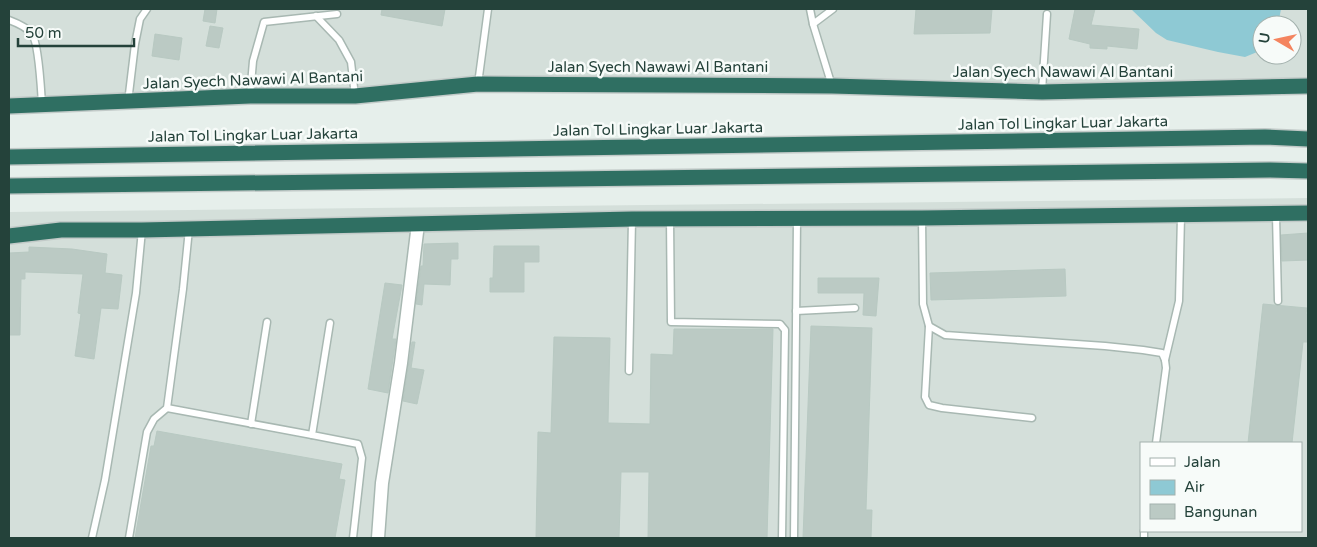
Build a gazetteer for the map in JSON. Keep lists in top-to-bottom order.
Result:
{
  "streets": {
    "highway": ["Jalan Syech Nawawi Al Bantani", "Jalan Tol Lingkar Luar Jakarta"]
  },
  "legend": ["Jalan", "Air", "Bangunan"],
  "scale_bar": "50 m",
  "north": "left"
}
